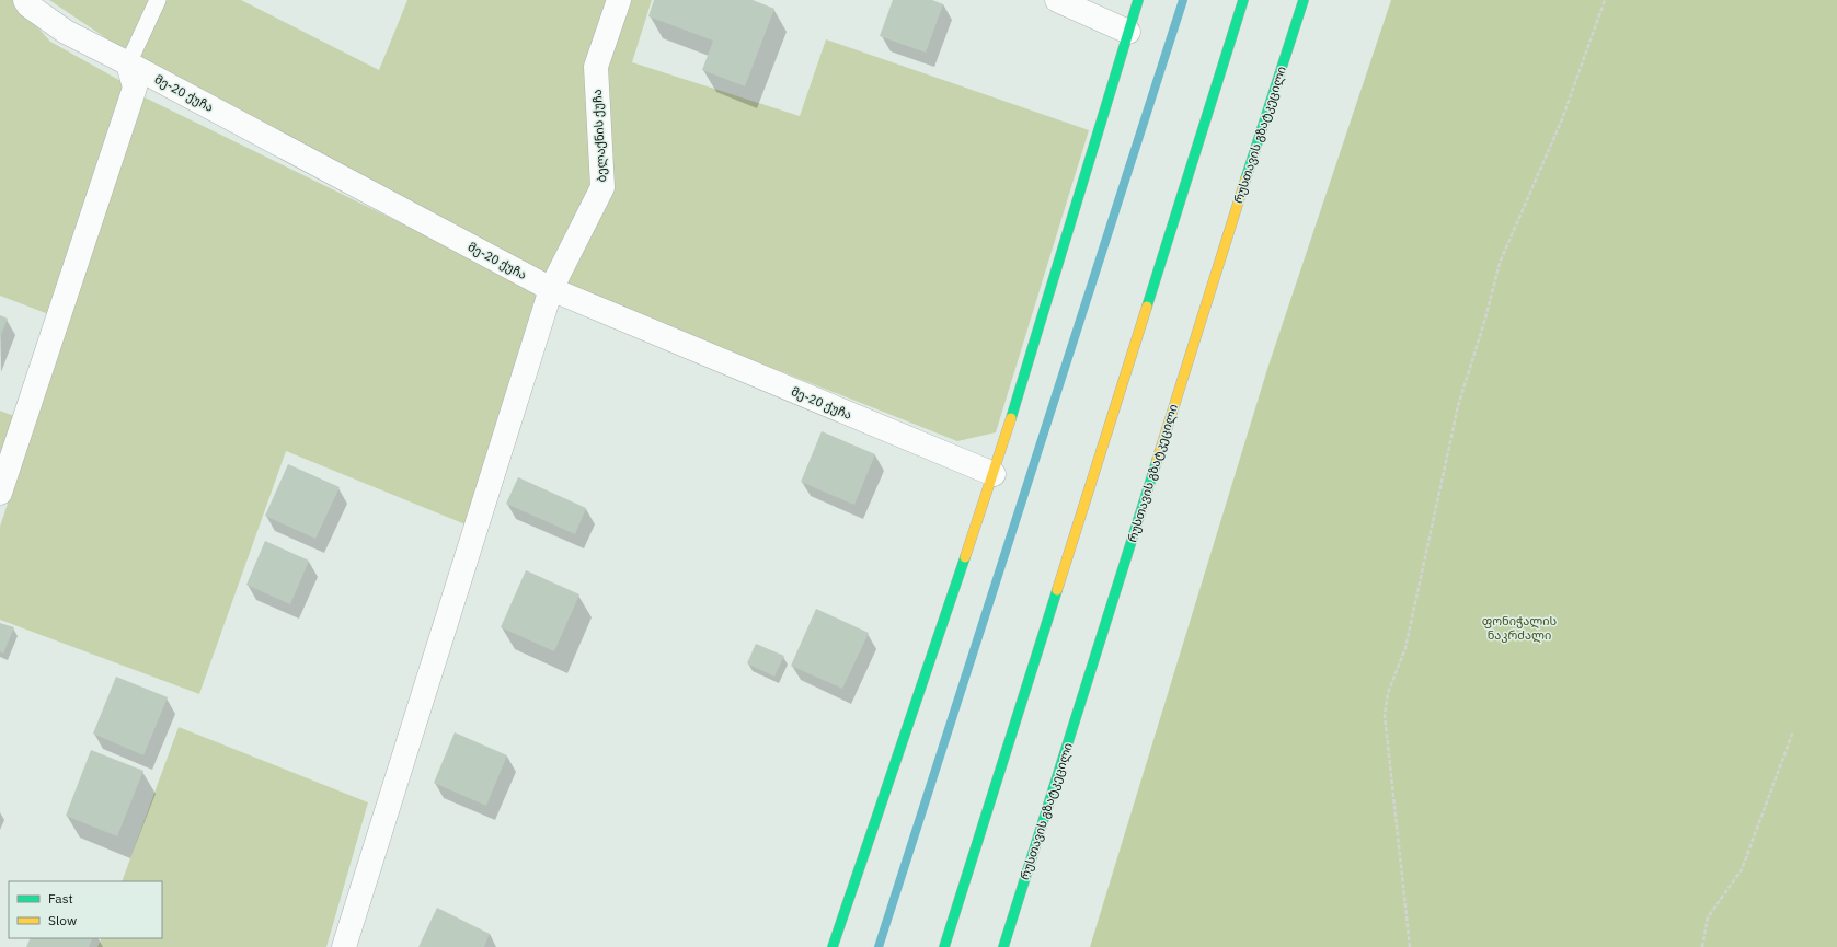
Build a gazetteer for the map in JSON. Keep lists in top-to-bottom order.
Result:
{
  "streets": {
    "main road": ["რუსთავის გზატკეცილი"],
    "street": ["მე-20 ქუჩა", "ბელაქნის ქუჩა"]
  },
  "crossings": [
    ["მე-20 ქუჩა", "ბელაქნის ქუჩა"]
  ],
  "parks": ["ფონიჭალის ნაკრძალი"],
  "legend": ["Fast", "Slow"]
}
